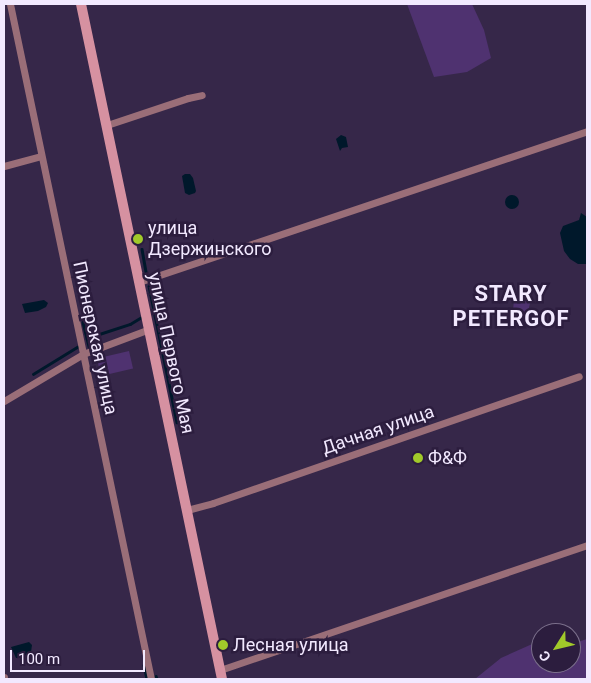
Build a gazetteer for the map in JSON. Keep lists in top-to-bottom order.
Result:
{
  "streets": {
    "street": ["Пионерская улица", "улица Первого Мая", "Дачная улица"]
  },
  "crossings": [
    ["улица Первого Мая", "Дачная улица"]
  ],
  "districts": ["STARY PETERGOF"],
  "places": ["улица Дзержинского", "Ф&Ф", "Лесная улица"],
  "scale_bar": "100 m",
  "north": "bottom left"
}
